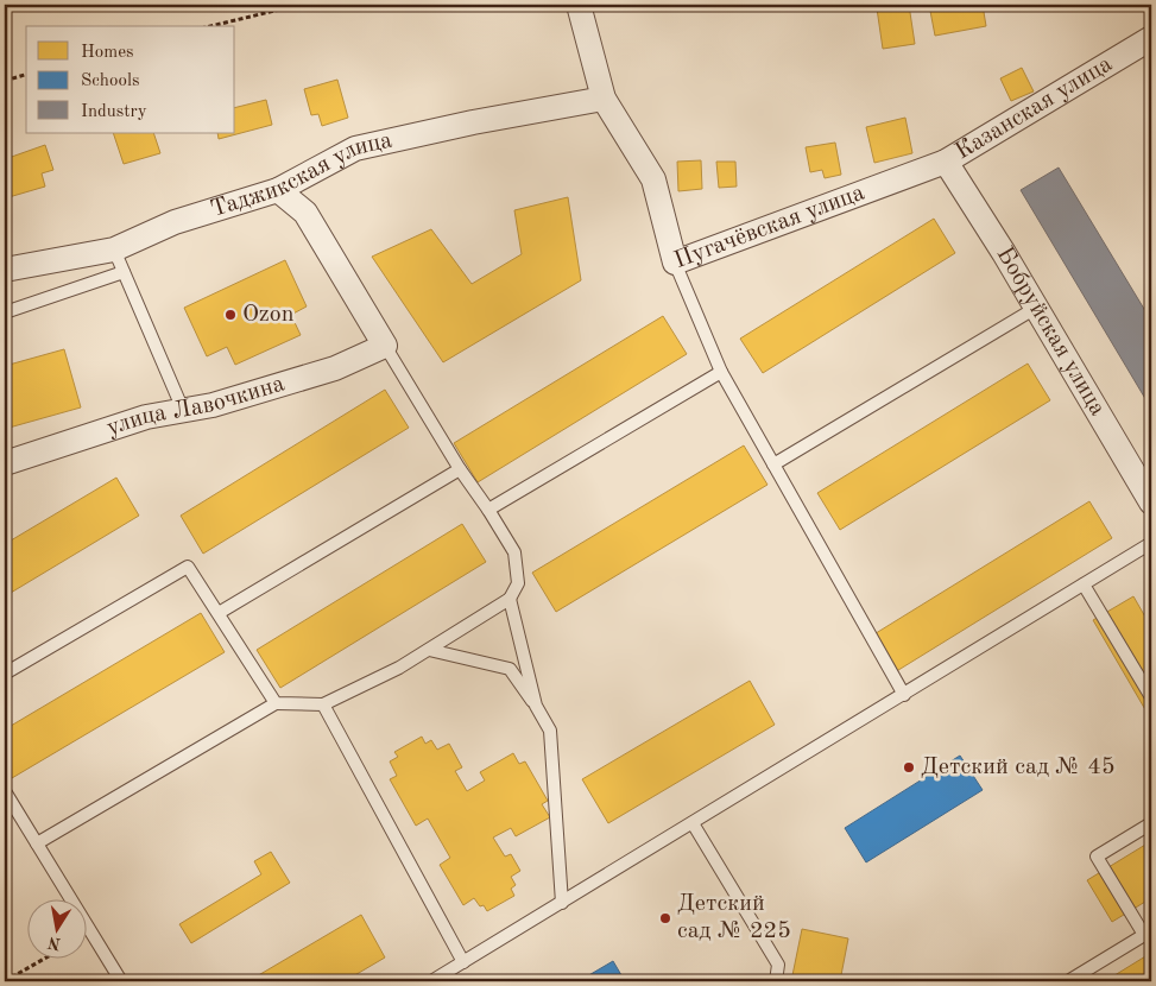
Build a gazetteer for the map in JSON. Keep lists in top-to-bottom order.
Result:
{
  "streets": {
    "street": [
      "Казанская улица",
      "Таджикская улица",
      "Пугачёвская улица",
      "Бобруйская улица",
      "улица Лавочкина"
    ]
  },
  "crossings": [
    ["Казанская улица", "Пугачёвская улица"],
    ["Казанская улица", "Бобруйская улица"],
    ["Таджикская улица", "Пугачёвская улица"],
    ["Пугачёвская улица", "Бобруйская улица"]
  ],
  "places": ["Ozon", "Детский сад № 45", "Детский сад № 225"],
  "legend": ["Homes", "Schools", "Industry"],
  "north": "bottom"
}
